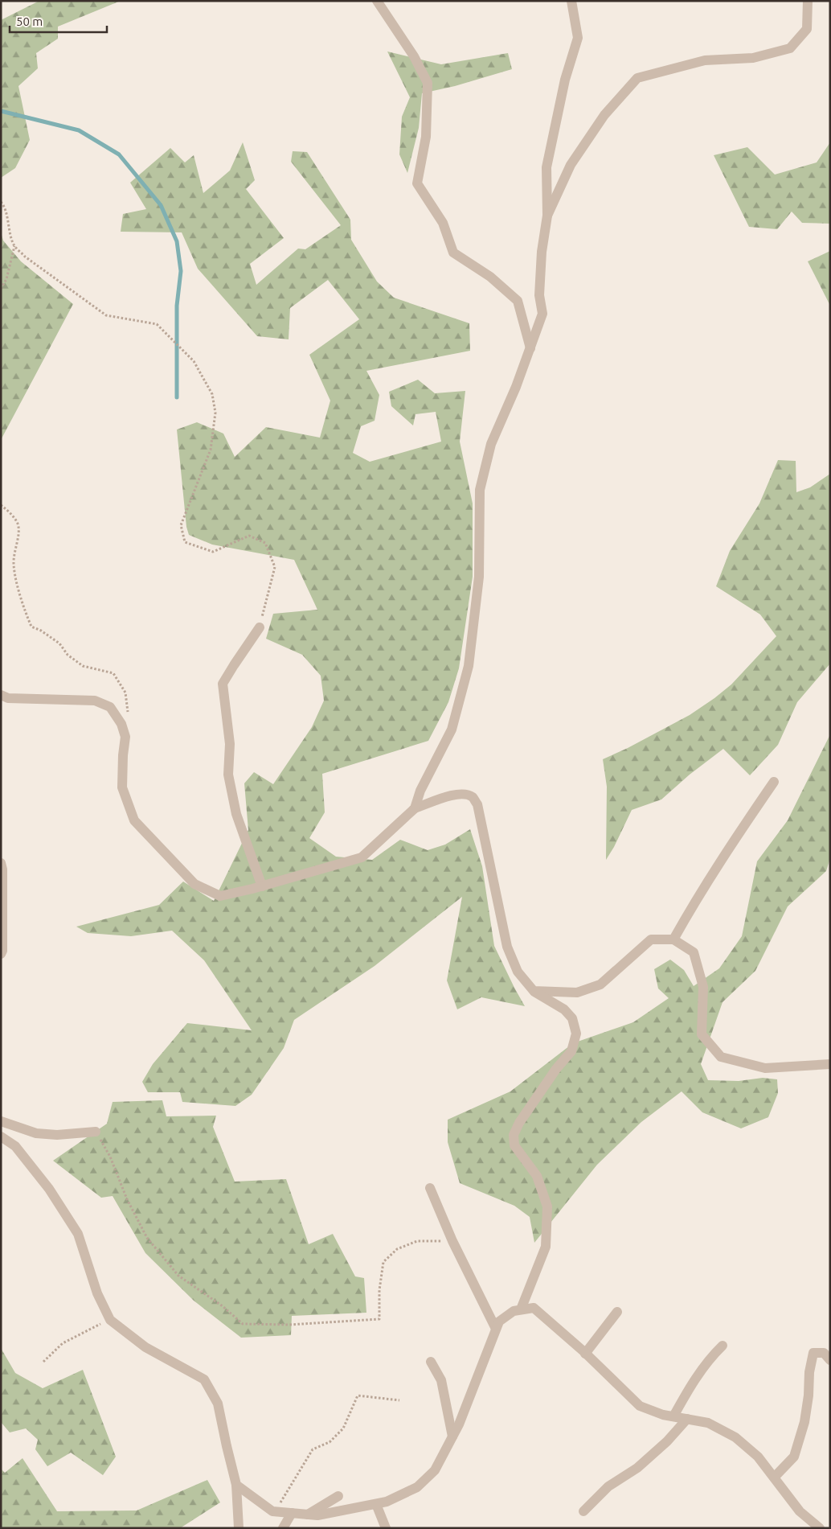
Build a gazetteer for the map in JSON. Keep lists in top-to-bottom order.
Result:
{
  "scale_bar": "50 m"
}
